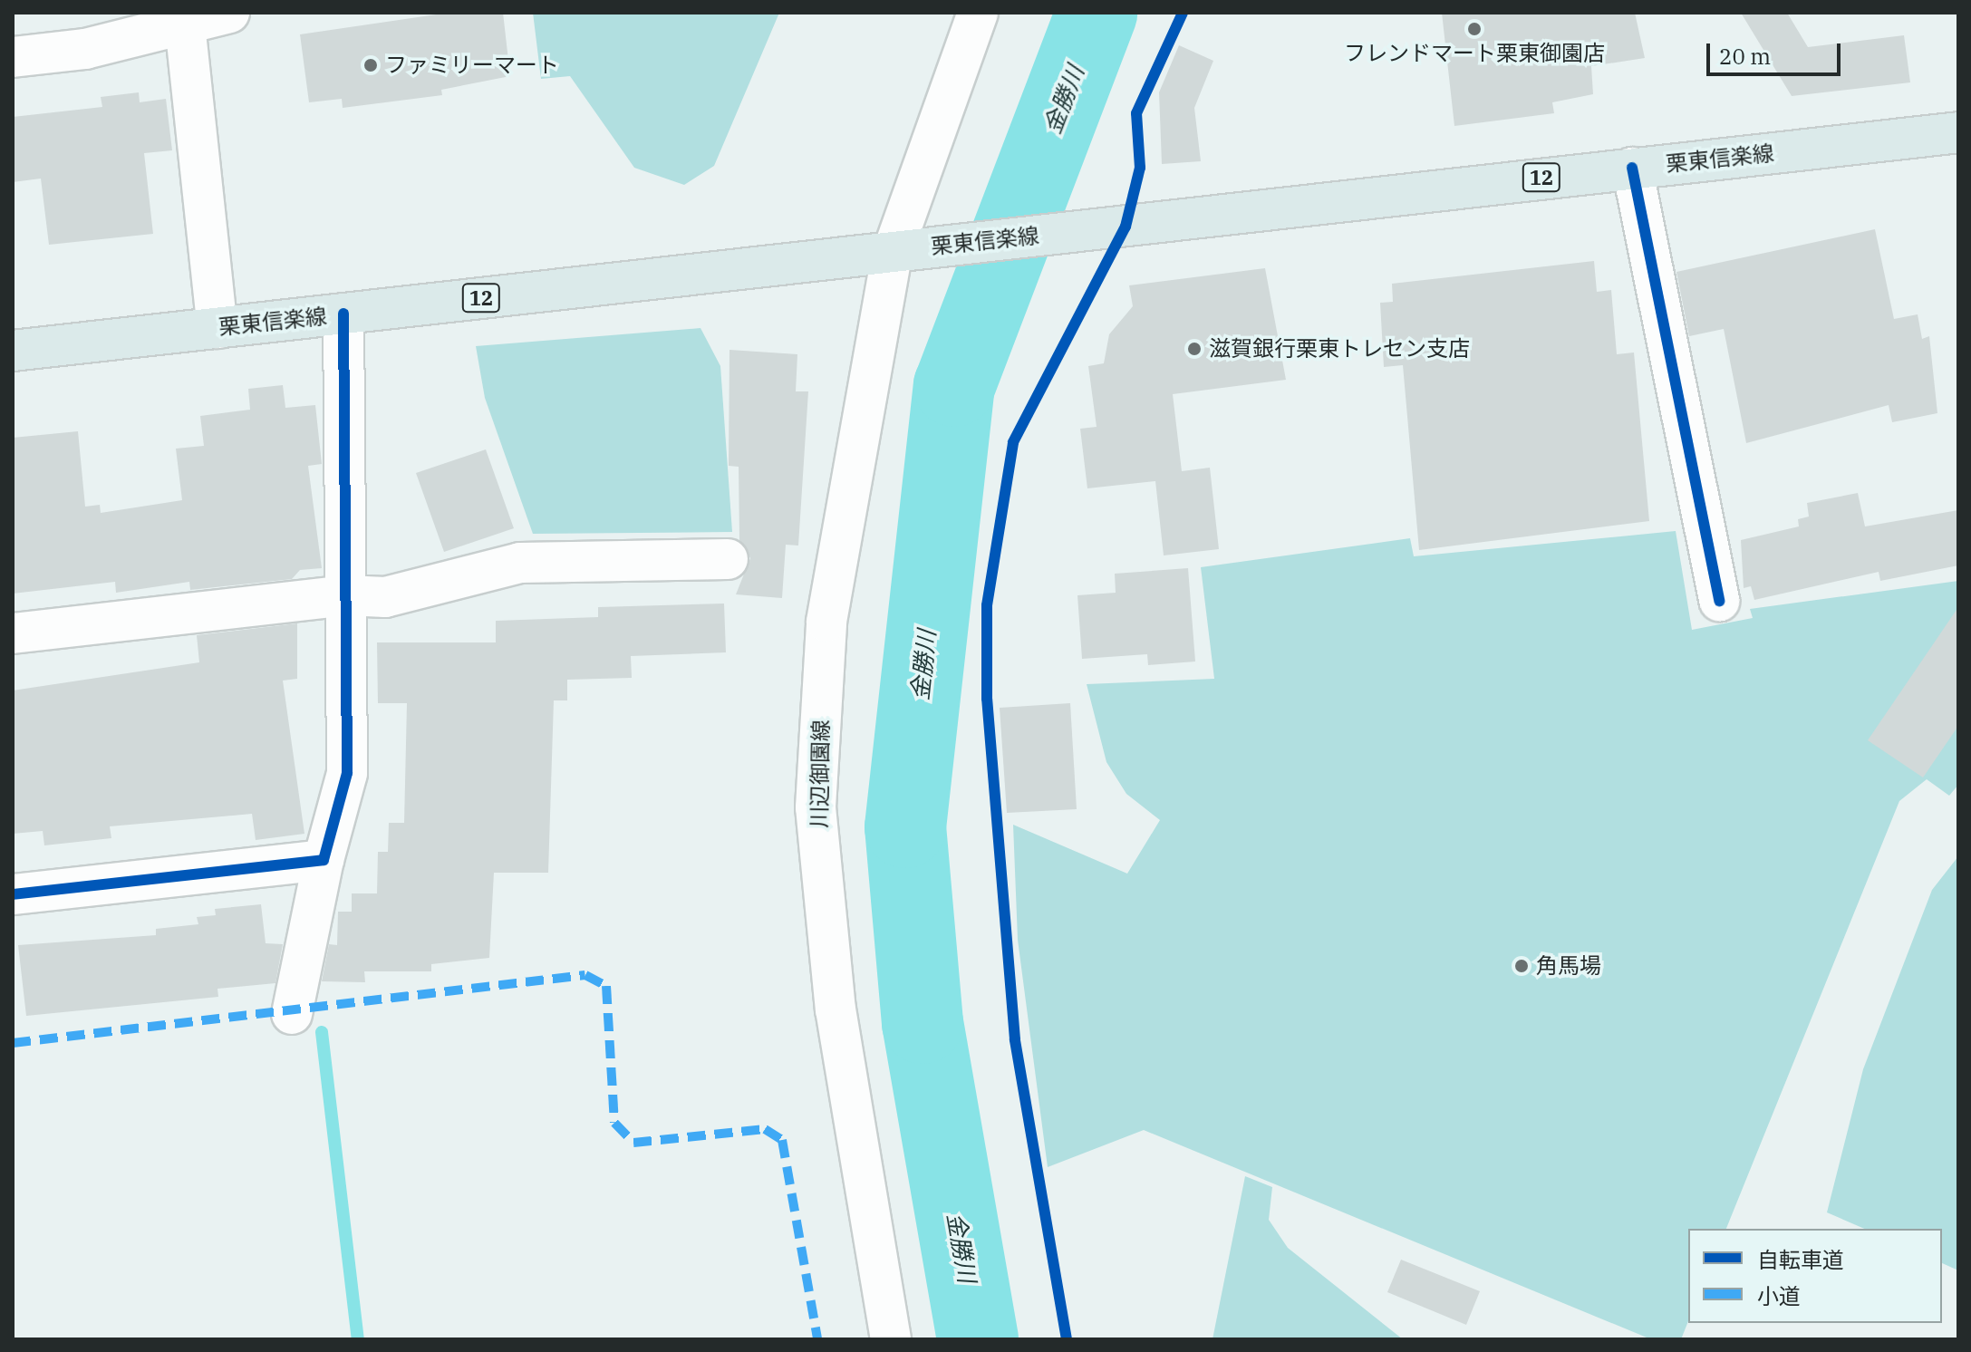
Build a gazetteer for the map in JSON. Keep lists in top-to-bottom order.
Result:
{
  "streets": {
    "main road": ["栗東信楽線", "12"],
    "street": ["川辺御園線"]
  },
  "crossings": [
    ["栗東信楽線", "川辺御園線"]
  ],
  "water": ["金勝川"],
  "places": [
    "フレンドマート栗東御園店",
    "ファミリーマート",
    "滋賀銀行栗東トレセン支店",
    "角馬場"
  ],
  "legend": ["自転車道", "小道"],
  "scale_bar": "20 m"
}
